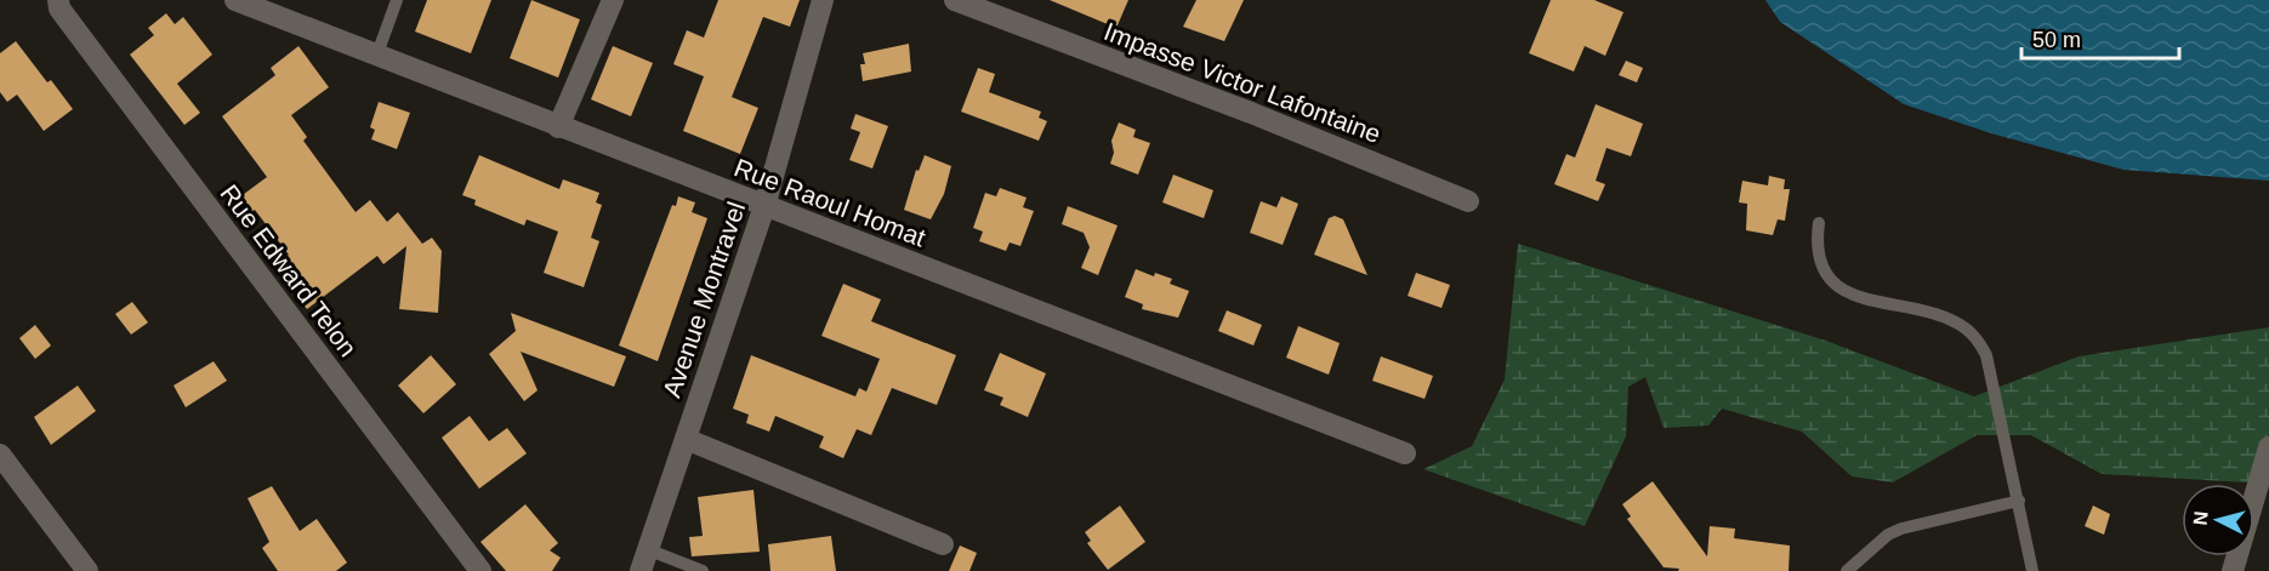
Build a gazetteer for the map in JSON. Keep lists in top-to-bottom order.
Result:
{
  "streets": {
    "street": [
      "Impasse Victor Lafontaine",
      "Rue Raoul Homat",
      "Rue Edward Telon",
      "Avenue Montravel"
    ]
  },
  "crossings": [
    ["Rue Raoul Homat", "Avenue Montravel"]
  ],
  "scale_bar": "50 m",
  "north": "left"
}
